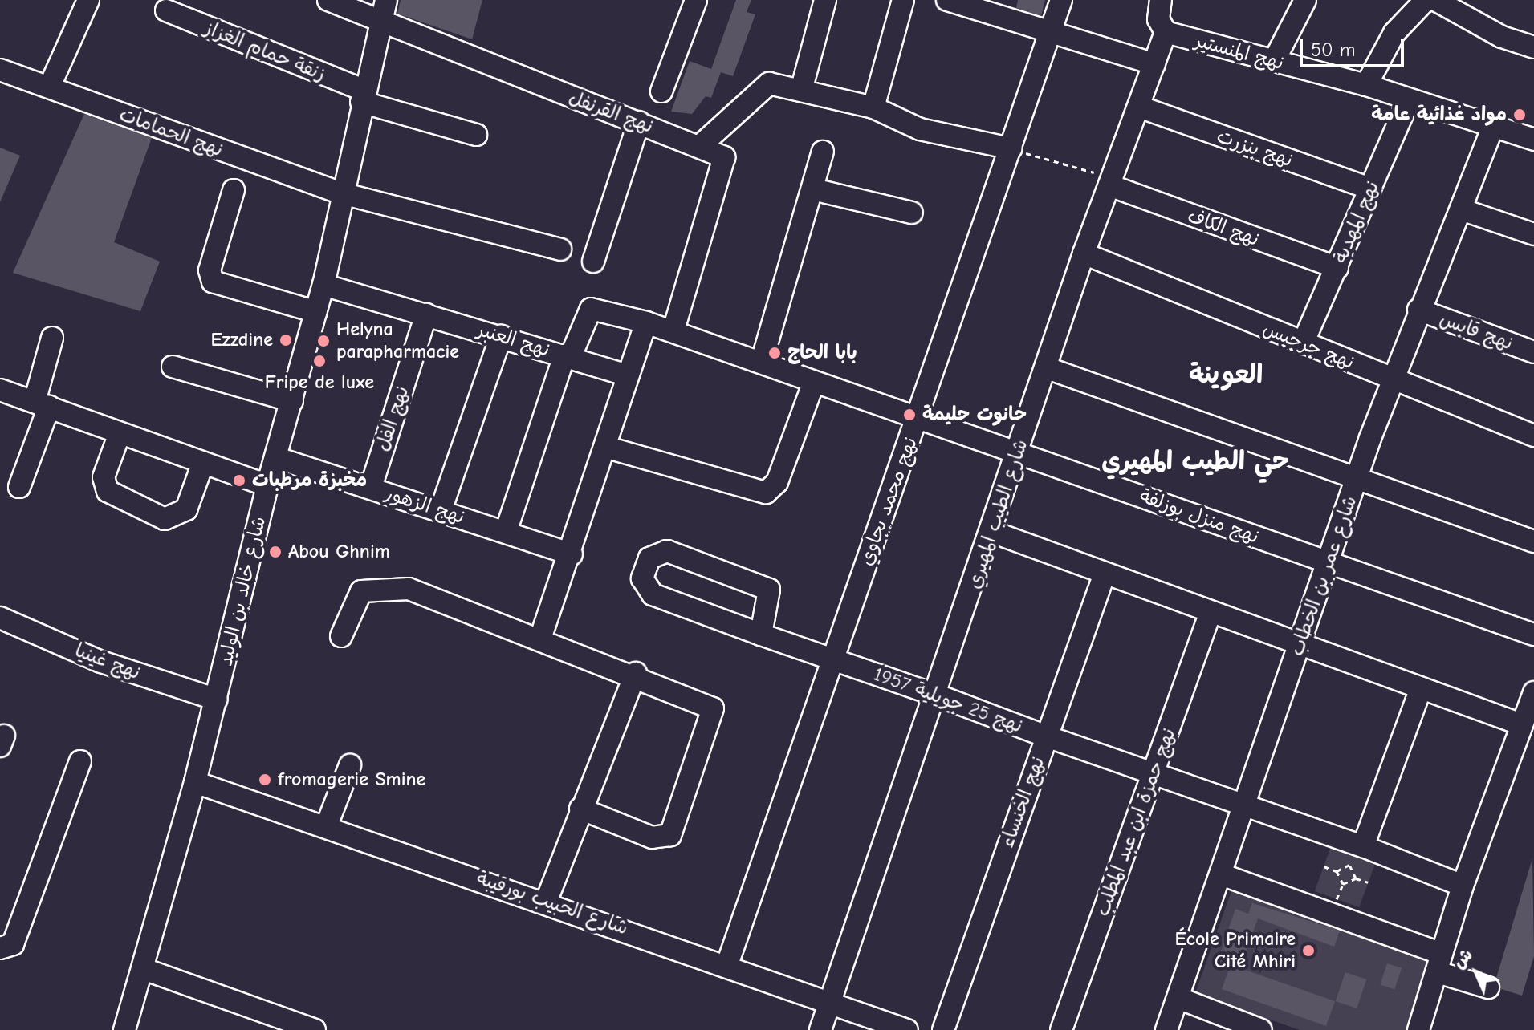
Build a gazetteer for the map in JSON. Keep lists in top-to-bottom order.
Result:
{
  "streets": {
    "street": [
      "زنقة حمام الغزاز",
      "نهج المنستير",
      "نهج القرنفل",
      "نهج الحمامات",
      "نهج بنزرت",
      "نهج المهدية",
      "نهج الكاف",
      "نهج قابس",
      "نهج العنبر",
      "نهج جرجيس",
      "نهج الفل",
      "نهج محمد بجاوي",
      "نهج الزهور",
      "شارع الطيب المهيري",
      "نهج منزل بوزلفة",
      "شارع عمر بن الخطاب",
      "شارع خالد بن الوليد",
      "نهج غينيا",
      "نهج 25 جويلية 1957",
      "نهج الخنساء",
      "نهج حمزة ابن عبد المطلب",
      "شارع الحبيب بورقيبة"
    ]
  },
  "crossings": [
    ["زنقة حمام الغزاز", "شارع خالد بن الوليد"],
    ["نهج المنستير", "نهج المهدية"],
    ["نهج المنستير", "شارع الطيب المهيري"],
    ["نهج المنستير", "شارع عمر بن الخطاب"],
    ["نهج القرنفل", "نهج منزل بوزلفة"],
    ["نهج القرنفل", "شارع خالد بن الوليد"],
    ["نهج الحمامات", "شارع خالد بن الوليد"],
    ["نهج بنزرت", "نهج المهدية"],
    ["نهج بنزرت", "شارع الطيب المهيري"],
    ["نهج المهدية", "نهج الكاف"],
    ["نهج المهدية", "نهج جرجيس"],
    ["نهج الكاف", "شارع الطيب المهيري"],
    ["نهج قابس", "شارع عمر بن الخطاب"],
    ["نهج العنبر", "نهج الفل"],
    ["نهج العنبر", "نهج منزل بوزلفة"],
    ["نهج العنبر", "شارع خالد بن الوليد"],
    ["نهج جرجيس", "شارع الطيب المهيري"],
    ["نهج جرجيس", "شارع عمر بن الخطاب"],
    ["نهج الفل", "نهج الزهور"],
    ["نهج محمد بجاوي", "نهج منزل بوزلفة"],
    ["نهج محمد بجاوي", "نهج 25 جويلية 1957"],
    ["نهج محمد بجاوي", "شارع الحبيب بورقيبة"],
    ["نهج الزهور", "شارع خالد بن الوليد"],
    ["شارع الطيب المهيري", "نهج منزل بوزلفة"],
    ["شارع الطيب المهيري", "نهج 25 جويلية 1957"],
    ["شارع الطيب المهيري", "شارع الحبيب بورقيبة"],
    ["نهج منزل بوزلفة", "شارع عمر بن الخطاب"],
    ["شارع عمر بن الخطاب", "نهج 25 جويلية 1957"],
    ["شارع خالد بن الوليد", "نهج غينيا"],
    ["شارع خالد بن الوليد", "شارع الحبيب بورقيبة"],
    ["نهج 25 جويلية 1957", "نهج الخنساء"],
    ["نهج 25 جويلية 1957", "نهج حمزة ابن عبد المطلب"]
  ],
  "districts": ["العوينة", "حي الطيب المهيري"],
  "places": [
    "مواد غذائية عامة",
    "Ezzdine",
    "Helyna parapharmacie",
    "بابا الحاج",
    "Fripe de luxe",
    "حانوت حليمة",
    "مخبزة مرطبات",
    "Abou Ghnim",
    "fromagerie Smine",
    "École Primaire Cité Mhiri"
  ],
  "scale_bar": "50 m",
  "north": "top left"
}
